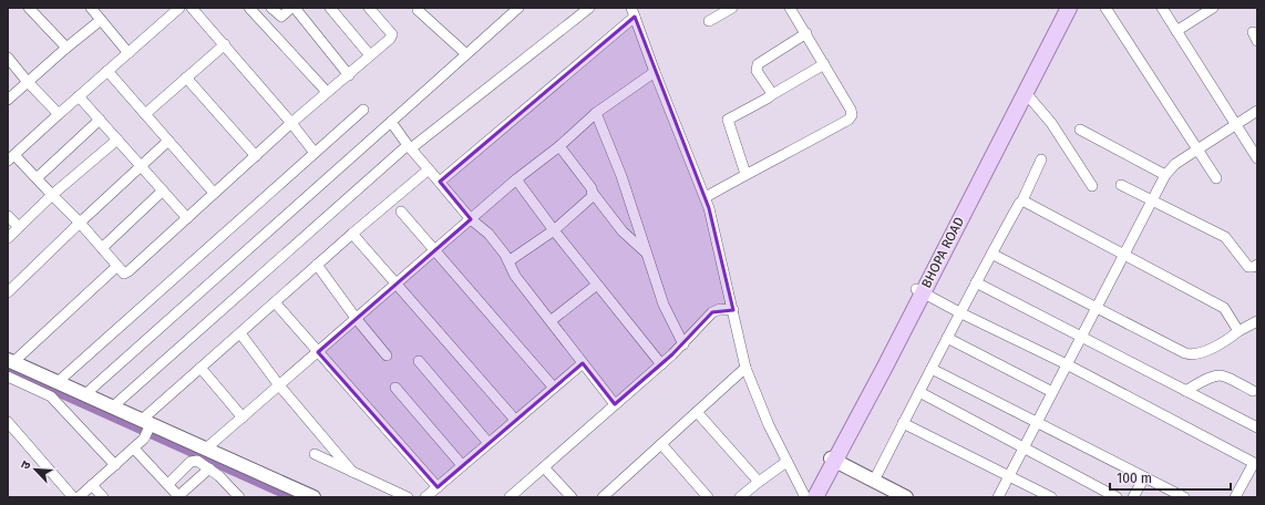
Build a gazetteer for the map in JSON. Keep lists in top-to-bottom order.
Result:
{
  "streets": {
    "main road": ["BHOPA ROAD"]
  },
  "scale_bar": "100 m",
  "north": "top left"
}
